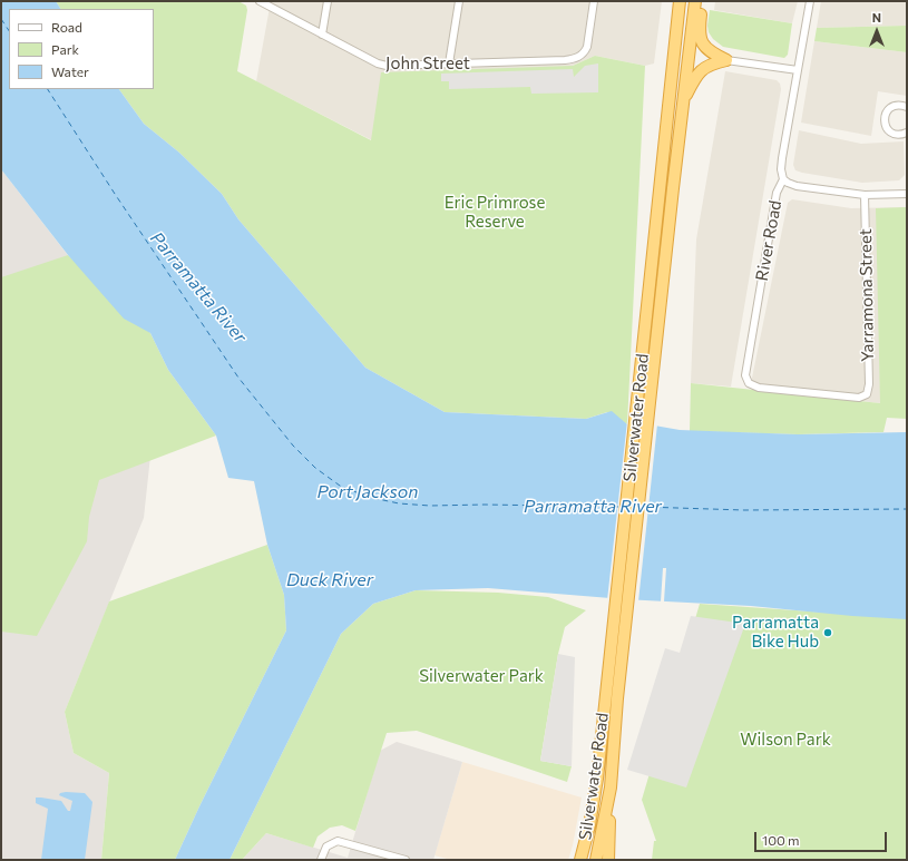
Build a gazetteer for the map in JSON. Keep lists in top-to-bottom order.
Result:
{
  "streets": {
    "highway": ["Silverwater Road"],
    "street": ["John Street", "River Road", "Yarramona Street"]
  },
  "crossings": [
    ["River Road", "Yarramona Street"]
  ],
  "water": ["Parramatta River", "Port Jackson", "Duck River"],
  "parks": ["Eric Primrose Reserve", "Silverwater Park", "Wilson Park"],
  "places": ["Parramatta Bike Hub"],
  "legend": ["Road", "Park", "Water"],
  "scale_bar": "100 m",
  "north": "top"
}
